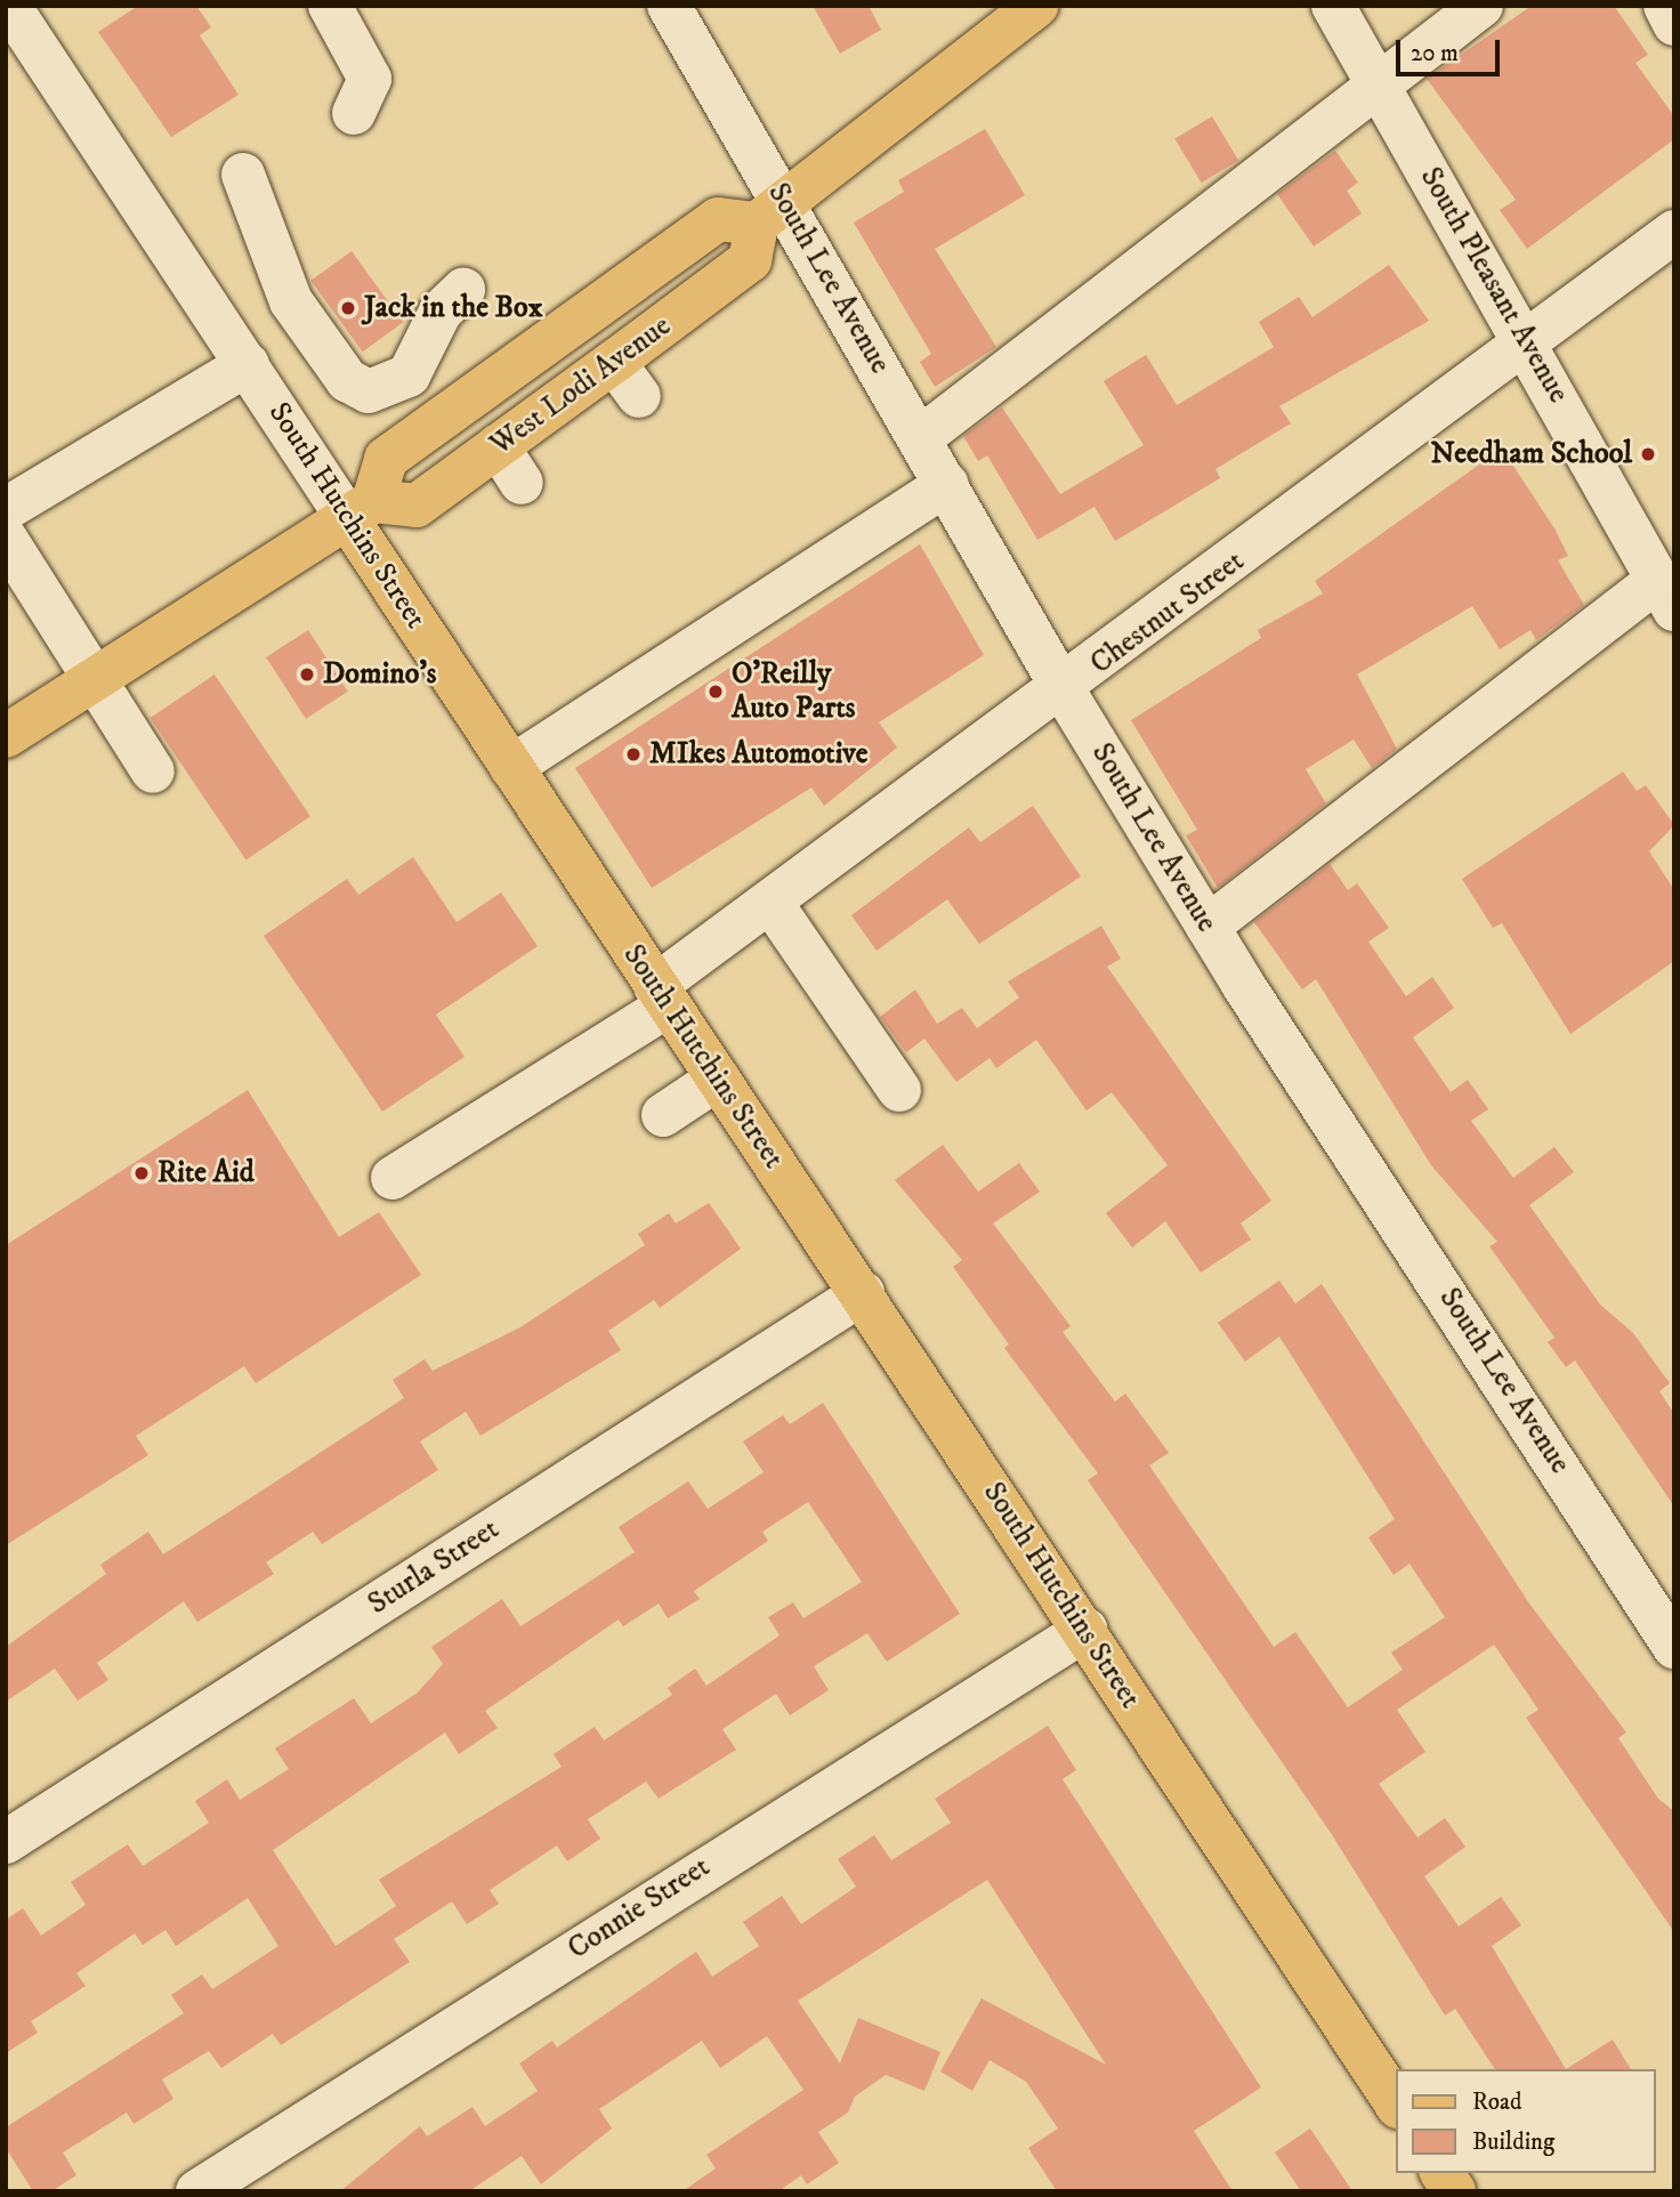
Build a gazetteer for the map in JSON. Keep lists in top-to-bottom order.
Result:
{
  "streets": {
    "main road": ["West Lodi Avenue", "South Hutchins Street"],
    "street": [
      "South Lee Avenue",
      "South Pleasant Avenue",
      "Chestnut Street",
      "Sturla Street",
      "Connie Street"
    ]
  },
  "crossings": [
    ["South Lee Avenue", "West Lodi Avenue"],
    ["South Lee Avenue", "Chestnut Street"],
    ["South Pleasant Avenue", "Chestnut Street"],
    ["West Lodi Avenue", "South Hutchins Street"],
    ["South Hutchins Street", "Chestnut Street"],
    ["South Hutchins Street", "Sturla Street"],
    ["South Hutchins Street", "Connie Street"]
  ],
  "places": [
    "Jack in the Box",
    "Needham School",
    "Domino's",
    "O'Reilly Auto Parts",
    "MIkes Automotive",
    "Rite Aid"
  ],
  "legend": ["Road", "Building"],
  "scale_bar": "20 m"
}
